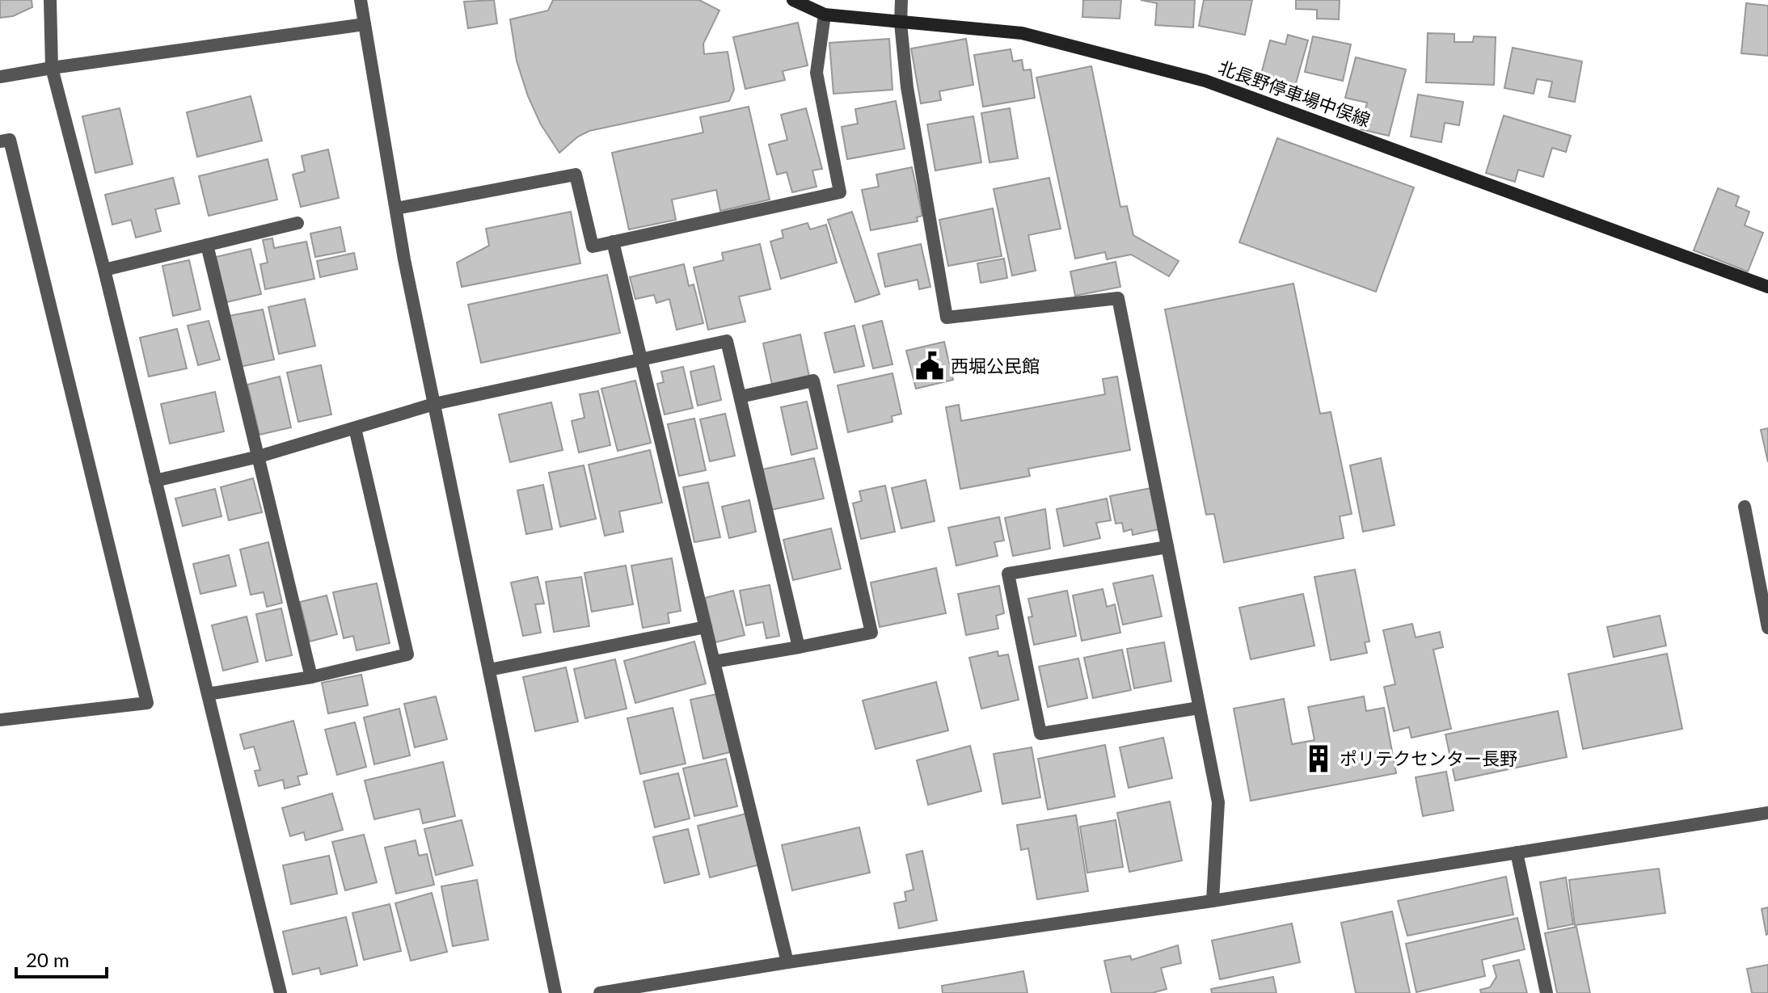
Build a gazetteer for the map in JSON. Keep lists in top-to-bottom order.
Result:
{
  "streets": {
    "main road": ["北長野停車場中俣線"]
  },
  "places": {
    "public building": ["西堀公民館"],
    "building": ["ポリテクセンター長野"]
  },
  "scale_bar": "20 m"
}
